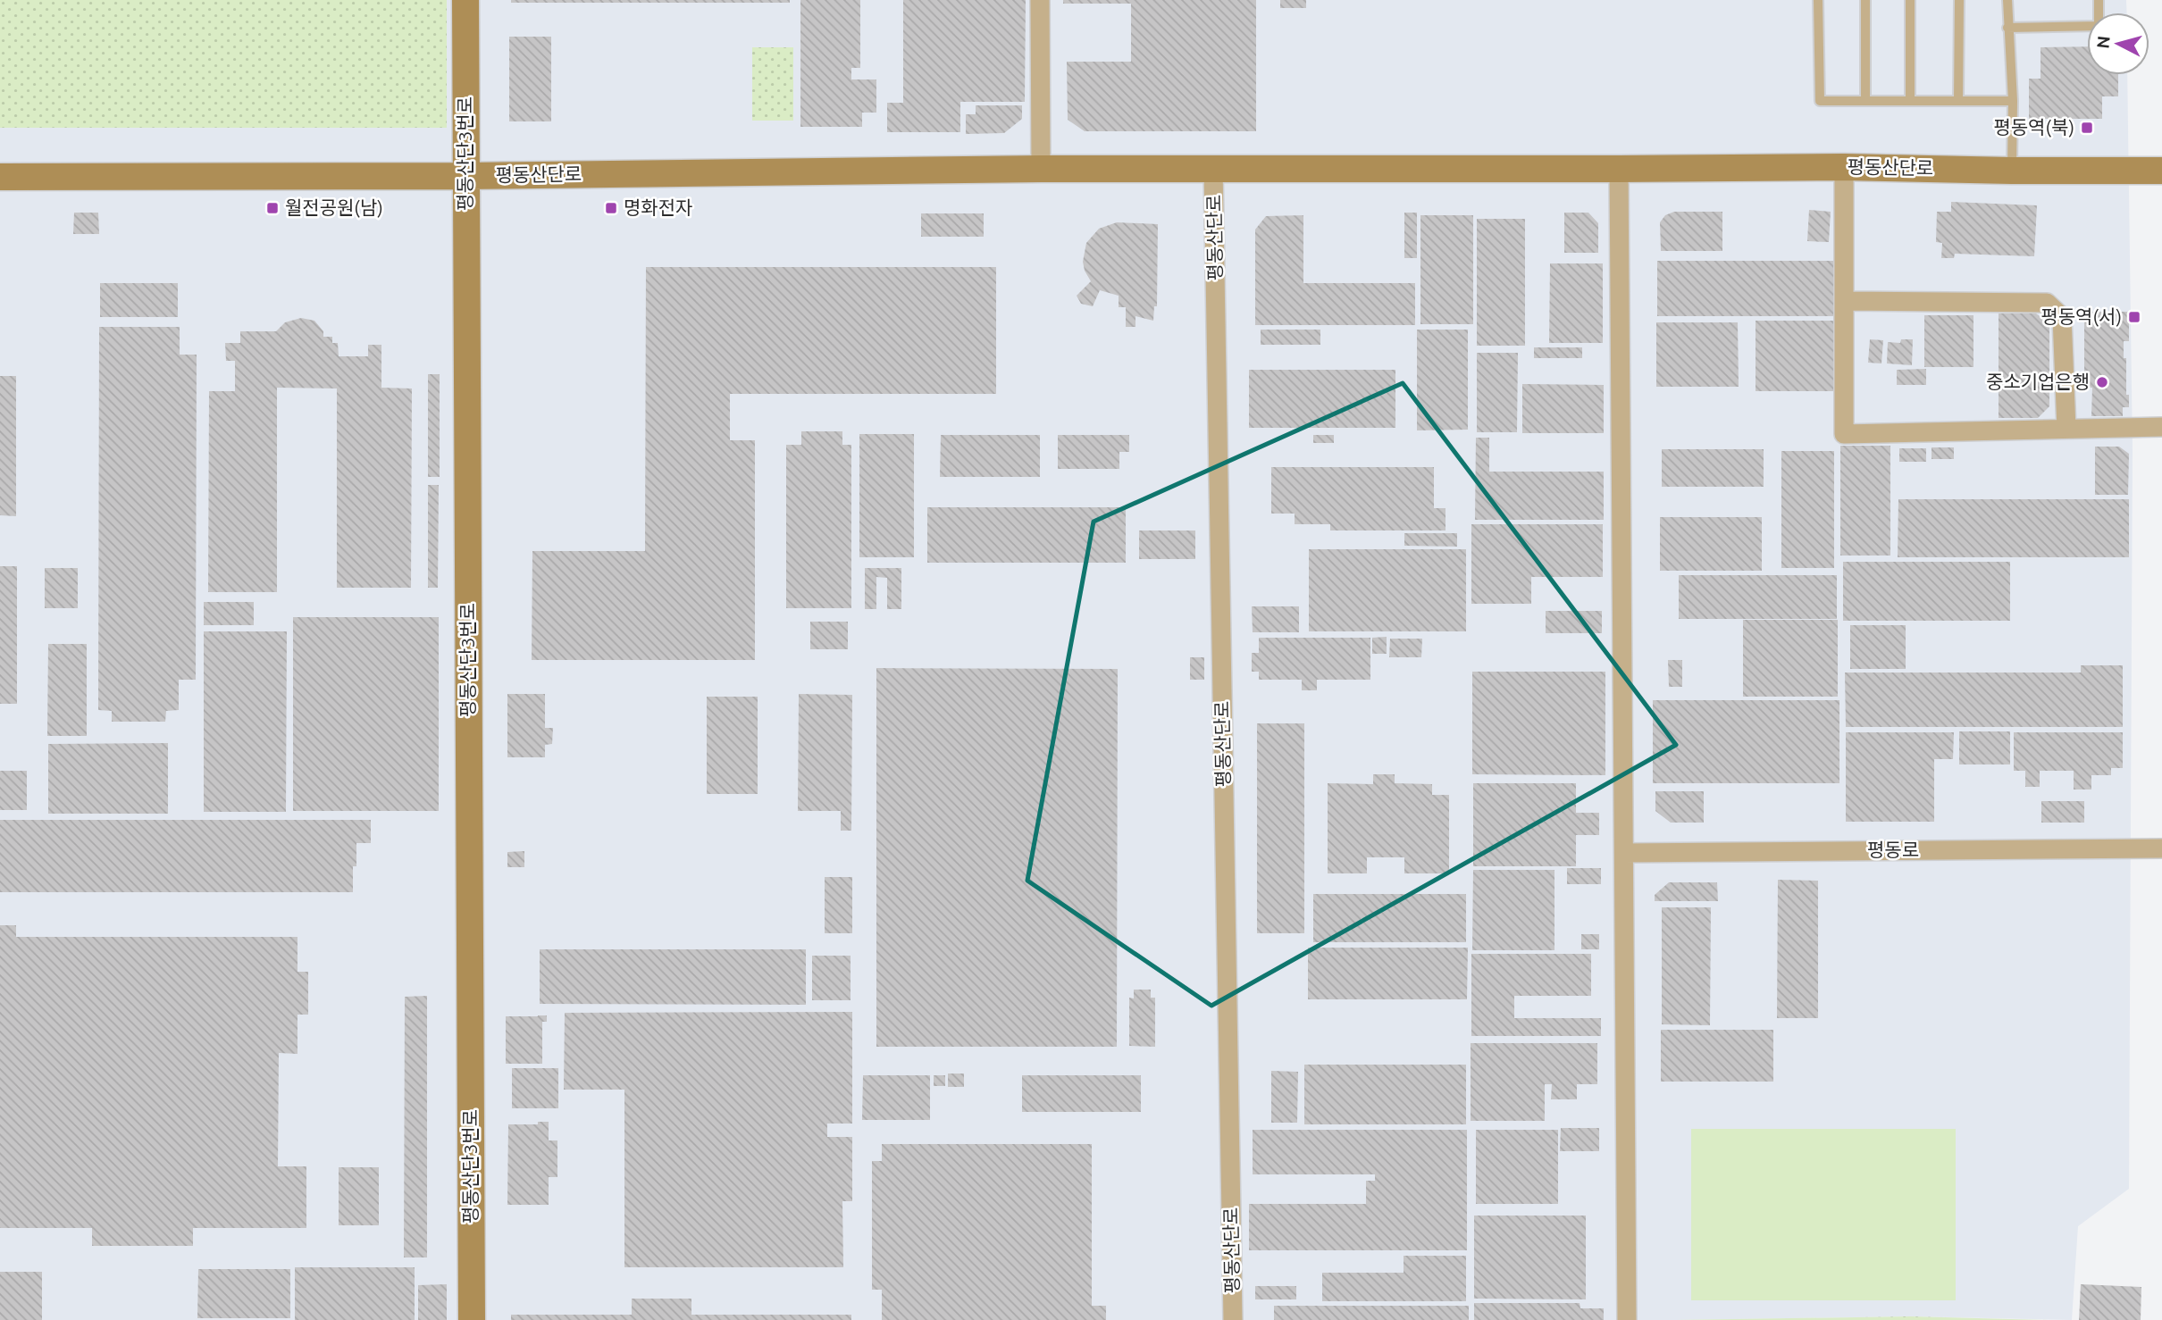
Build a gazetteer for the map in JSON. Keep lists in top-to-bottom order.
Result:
{
  "streets": {
    "street": ["평동산단3번로", "평동산단로", "평동로"]
  },
  "crossings": [
    ["평동산단3번로", "평동산단로"]
  ],
  "places": {
    "transit": [
      "평동역(북)",
      "월전공원(남)",
      "명화전자",
      "평동역(서)"
    ],
    "other": ["중소기업은행"]
  },
  "north": "left"
}
